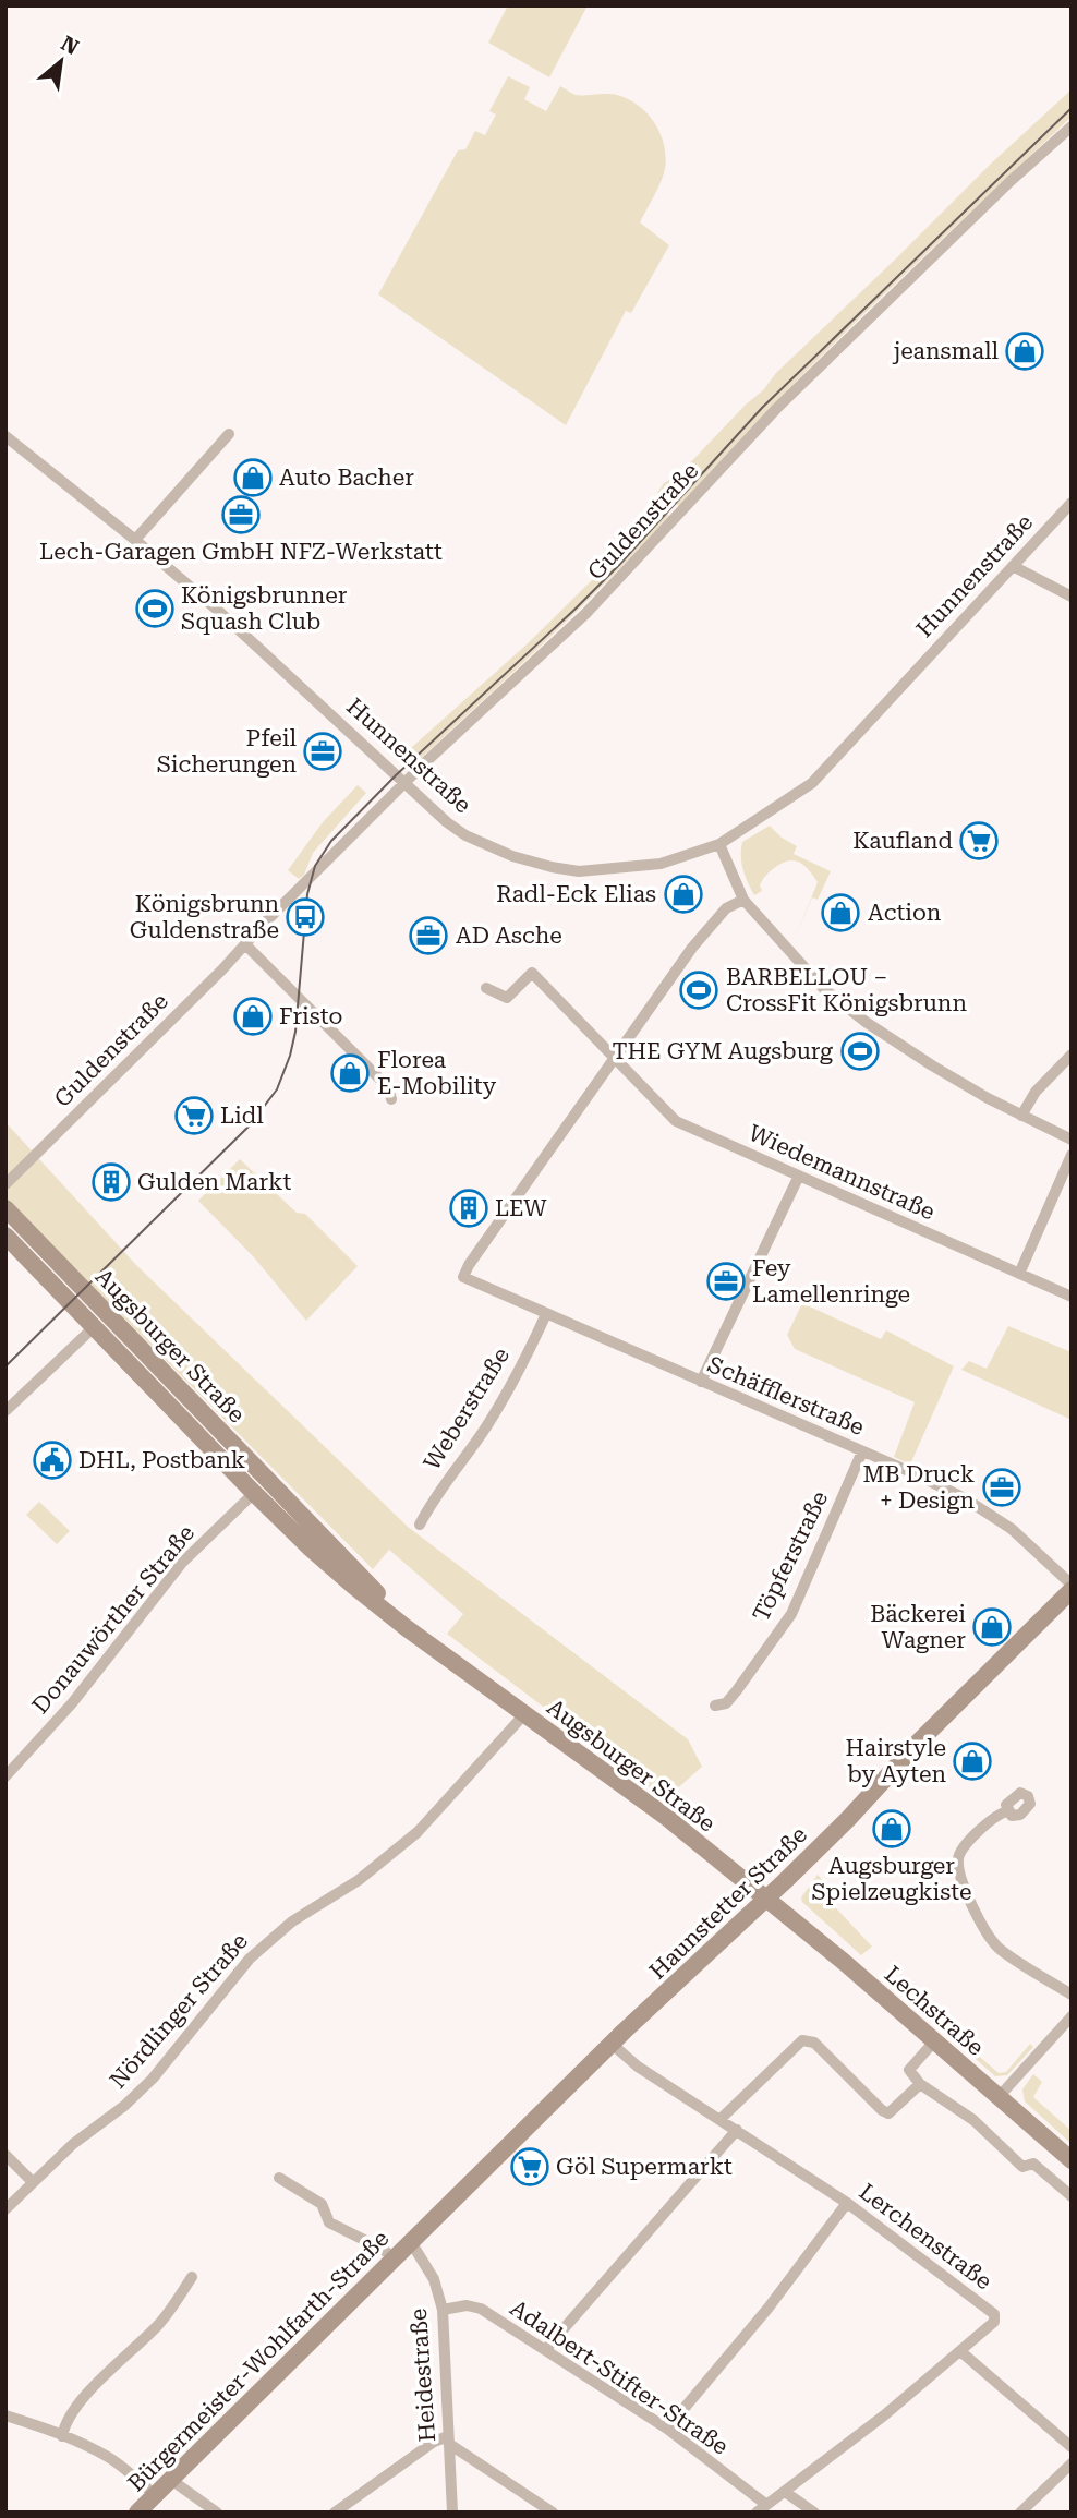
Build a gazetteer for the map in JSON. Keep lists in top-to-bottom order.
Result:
{
  "streets": {
    "street": [
      "Guldenstraße",
      "Hunnenstraße",
      "Wiedemannstraße",
      "Augsburger Straße",
      "Schäfflerstraße",
      "Weberstraße",
      "Töpferstraße",
      "Donauwörther Straße",
      "Haunstetter Straße",
      "Nördlinger Straße",
      "Lechstraße",
      "Lerchenstraße",
      "Bürgermeister-Wohlfarth-Straße",
      "Heidestraße",
      "Adalbert-Stifter-Straße"
    ]
  },
  "crossings": [
    ["Guldenstraße", "Hunnenstraße"],
    ["Wiedemannstraße", "Schäfflerstraße"],
    ["Augsburger Straße", "Donauwörther Straße"],
    ["Augsburger Straße", "Haunstetter Straße"],
    ["Augsburger Straße", "Nördlinger Straße"],
    ["Augsburger Straße", "Lechstraße"],
    ["Schäfflerstraße", "Weberstraße"],
    ["Schäfflerstraße", "Töpferstraße"],
    ["Schäfflerstraße", "Haunstetter Straße"],
    ["Haunstetter Straße", "Lechstraße"],
    ["Haunstetter Straße", "Lerchenstraße"],
    ["Haunstetter Straße", "Bürgermeister-Wohlfarth-Straße"],
    ["Haunstetter Straße", "Heidestraße"],
    ["Lerchenstraße", "Adalbert-Stifter-Straße"],
    ["Bürgermeister-Wohlfarth-Straße", "Heidestraße"],
    ["Heidestraße", "Adalbert-Stifter-Straße"]
  ],
  "places": {
    "shop": [
      "jeansmall",
      "Auto Bacher",
      "Radl-Eck Elias",
      "Action",
      "Fristo",
      "Florea E-Mobility",
      "Bäckerei Wagner",
      "Hairstyle by Ayten",
      "Augsburger Spielzeugkiste"
    ],
    "office": [
      "Lech-Garagen GmbH NFZ-Werkstatt",
      "Pfeil Sicherungen",
      "AD Asche",
      "Fey Lamellenringe",
      "MB Druck + Design"
    ],
    "sports": ["Königsbrunner Squash Club", "BARBELLOU – CrossFit Königsbrunn", "THE GYM Augsburg"],
    "supermarket": ["Kaufland", "Lidl", "Göl Supermarkt"],
    "bus stop": ["Königsbrunn Guldenstraße"],
    "building": ["Gulden Markt", "LEW"],
    "public building": ["DHL, Postbank"]
  },
  "north": "top right"
}
